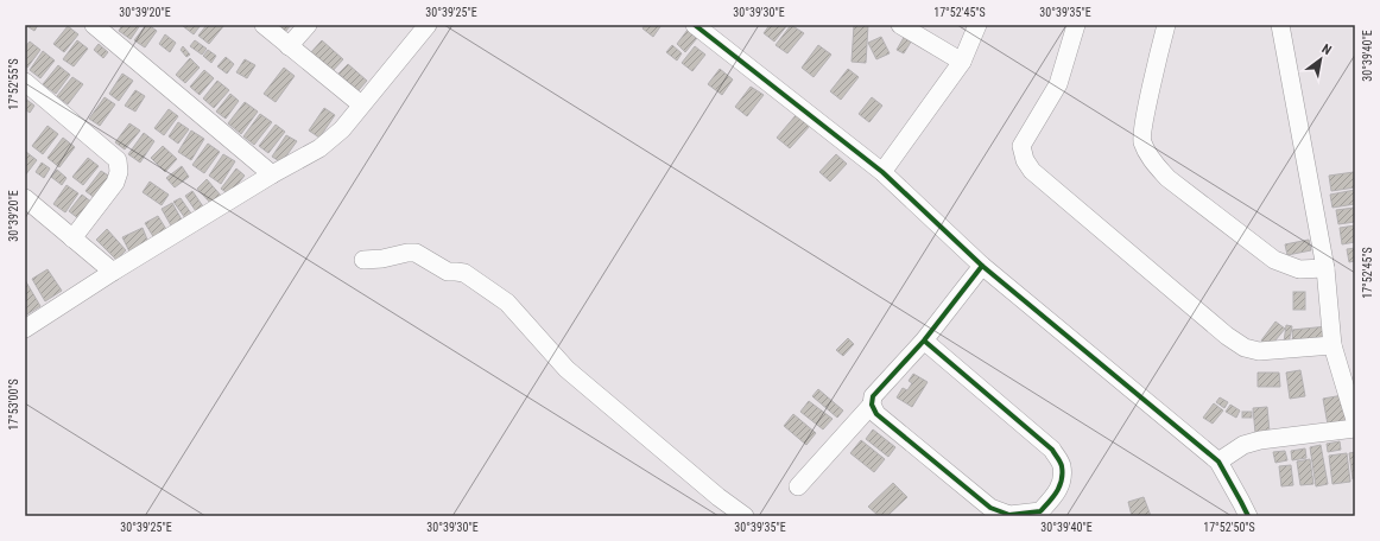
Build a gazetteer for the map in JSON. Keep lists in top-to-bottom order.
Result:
{
  "north": "top right",
  "coordinates": [
    "30°39'20\"E",
    "30°39'25\"E",
    "30°39'30\"E",
    "17°52'45\"S",
    "30°39'35\"E",
    "30°39'40\"E",
    "17°52'55\"S",
    "17°53'00\"S",
    "17°52'50\"S"
  ]
}
